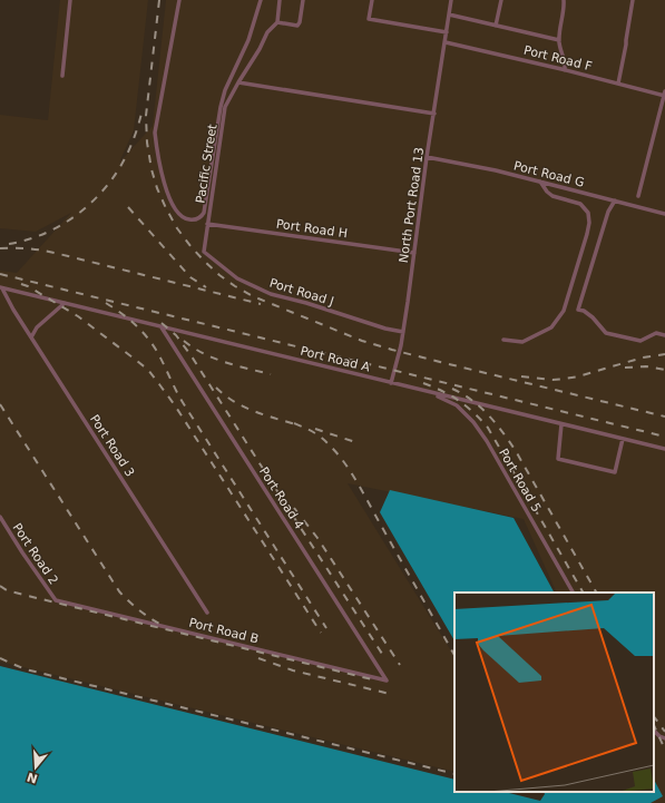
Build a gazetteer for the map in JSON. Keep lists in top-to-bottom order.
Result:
{
  "streets": {
    "lane": [
      "Port Road F",
      "Pacific Street",
      "Port Road G",
      "North Port Road 13",
      "Port Road H",
      "Port Road J",
      "Port Road A",
      "Port Road 3",
      "Port Road 5",
      "Port Road 4",
      "Port Road 2",
      "Port Road B"
    ]
  },
  "crossings": [
    ["Port Road F", "North Port Road 13"],
    ["Pacific Street", "Port Road H"],
    ["Pacific Street", "Port Road J"],
    ["Port Road G", "North Port Road 13"],
    ["North Port Road 13", "Port Road H"],
    ["North Port Road 13", "Port Road J"],
    ["North Port Road 13", "Port Road A"],
    ["Port Road A", "Port Road 3"],
    ["Port Road A", "Port Road 5"],
    ["Port Road A", "Port Road 4"],
    ["Port Road 4", "Port Road B"],
    ["Port Road 2", "Port Road B"]
  ],
  "north": "bottom"
}
